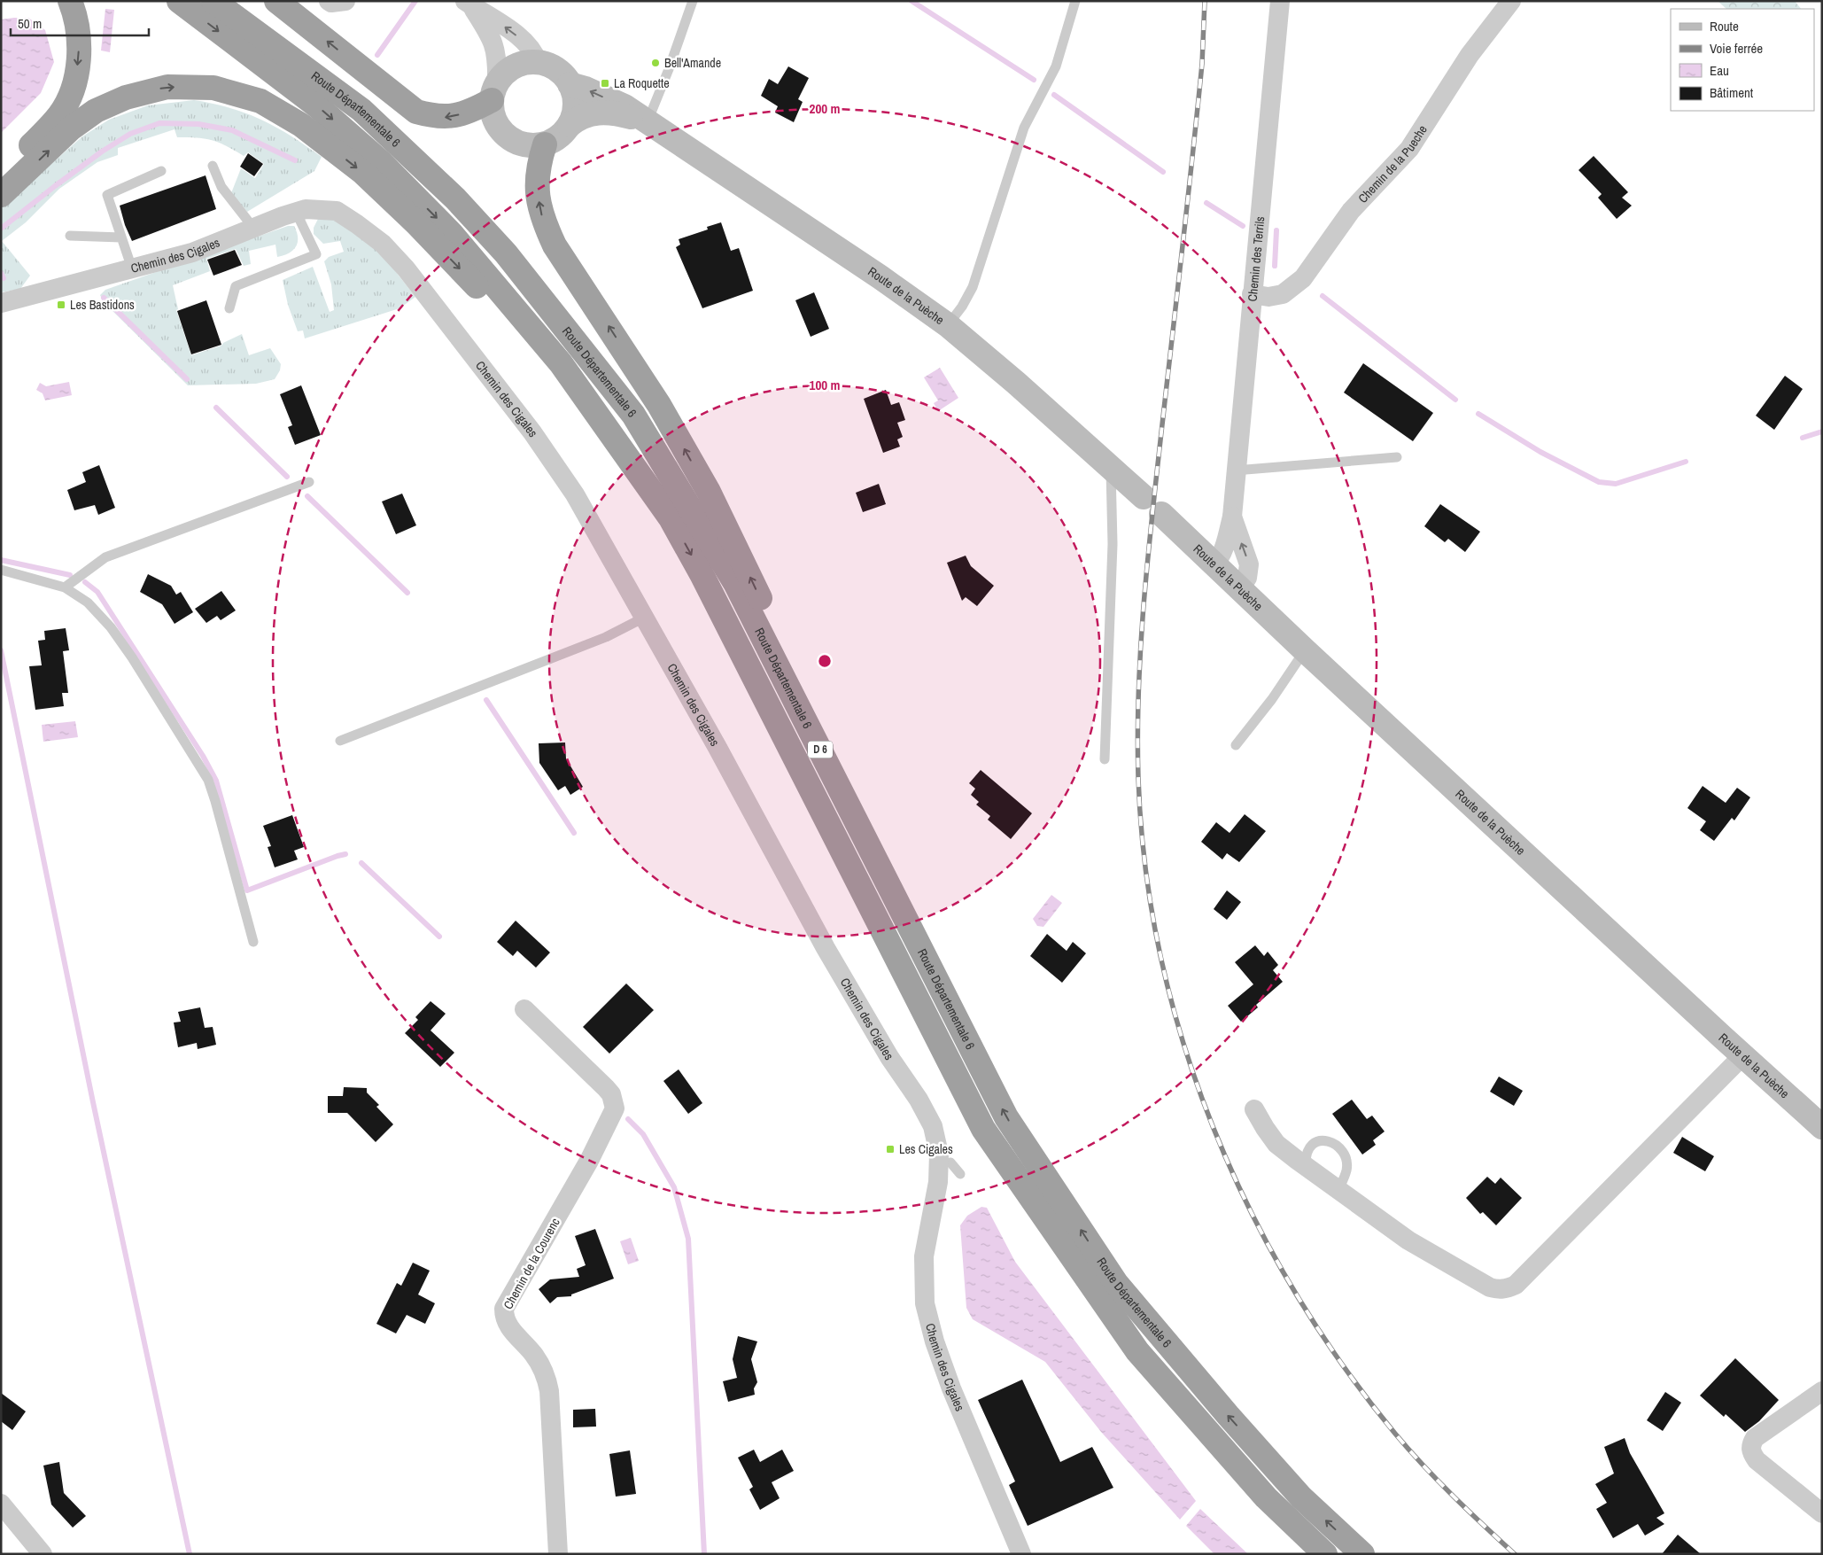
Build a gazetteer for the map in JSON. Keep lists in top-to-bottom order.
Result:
{
  "streets": {
    "highway": ["Route Départementale 6", "D 6"],
    "main road": ["Route de la Puèche"],
    "street": [
      "Chemin de la Pueche",
      "Chemin des Cigales",
      "Chemin des Terrils",
      "Chemin de la Courenc"
    ]
  },
  "crossings": [
    ["Chemin de la Pueche", "Chemin des Terrils"],
    ["Chemin des Terrils", "Route de la Puèche"]
  ],
  "places": {
    "other": ["Bell'Amande"],
    "transit": ["La Roquette", "Les Bastidons", "Les Cigales"]
  },
  "legend": [
    "Route",
    "Voie ferrée",
    "Eau",
    "Bâtiment"
  ],
  "scale_bar": "50 m",
  "rings": ["200 m", "100 m"]
}
